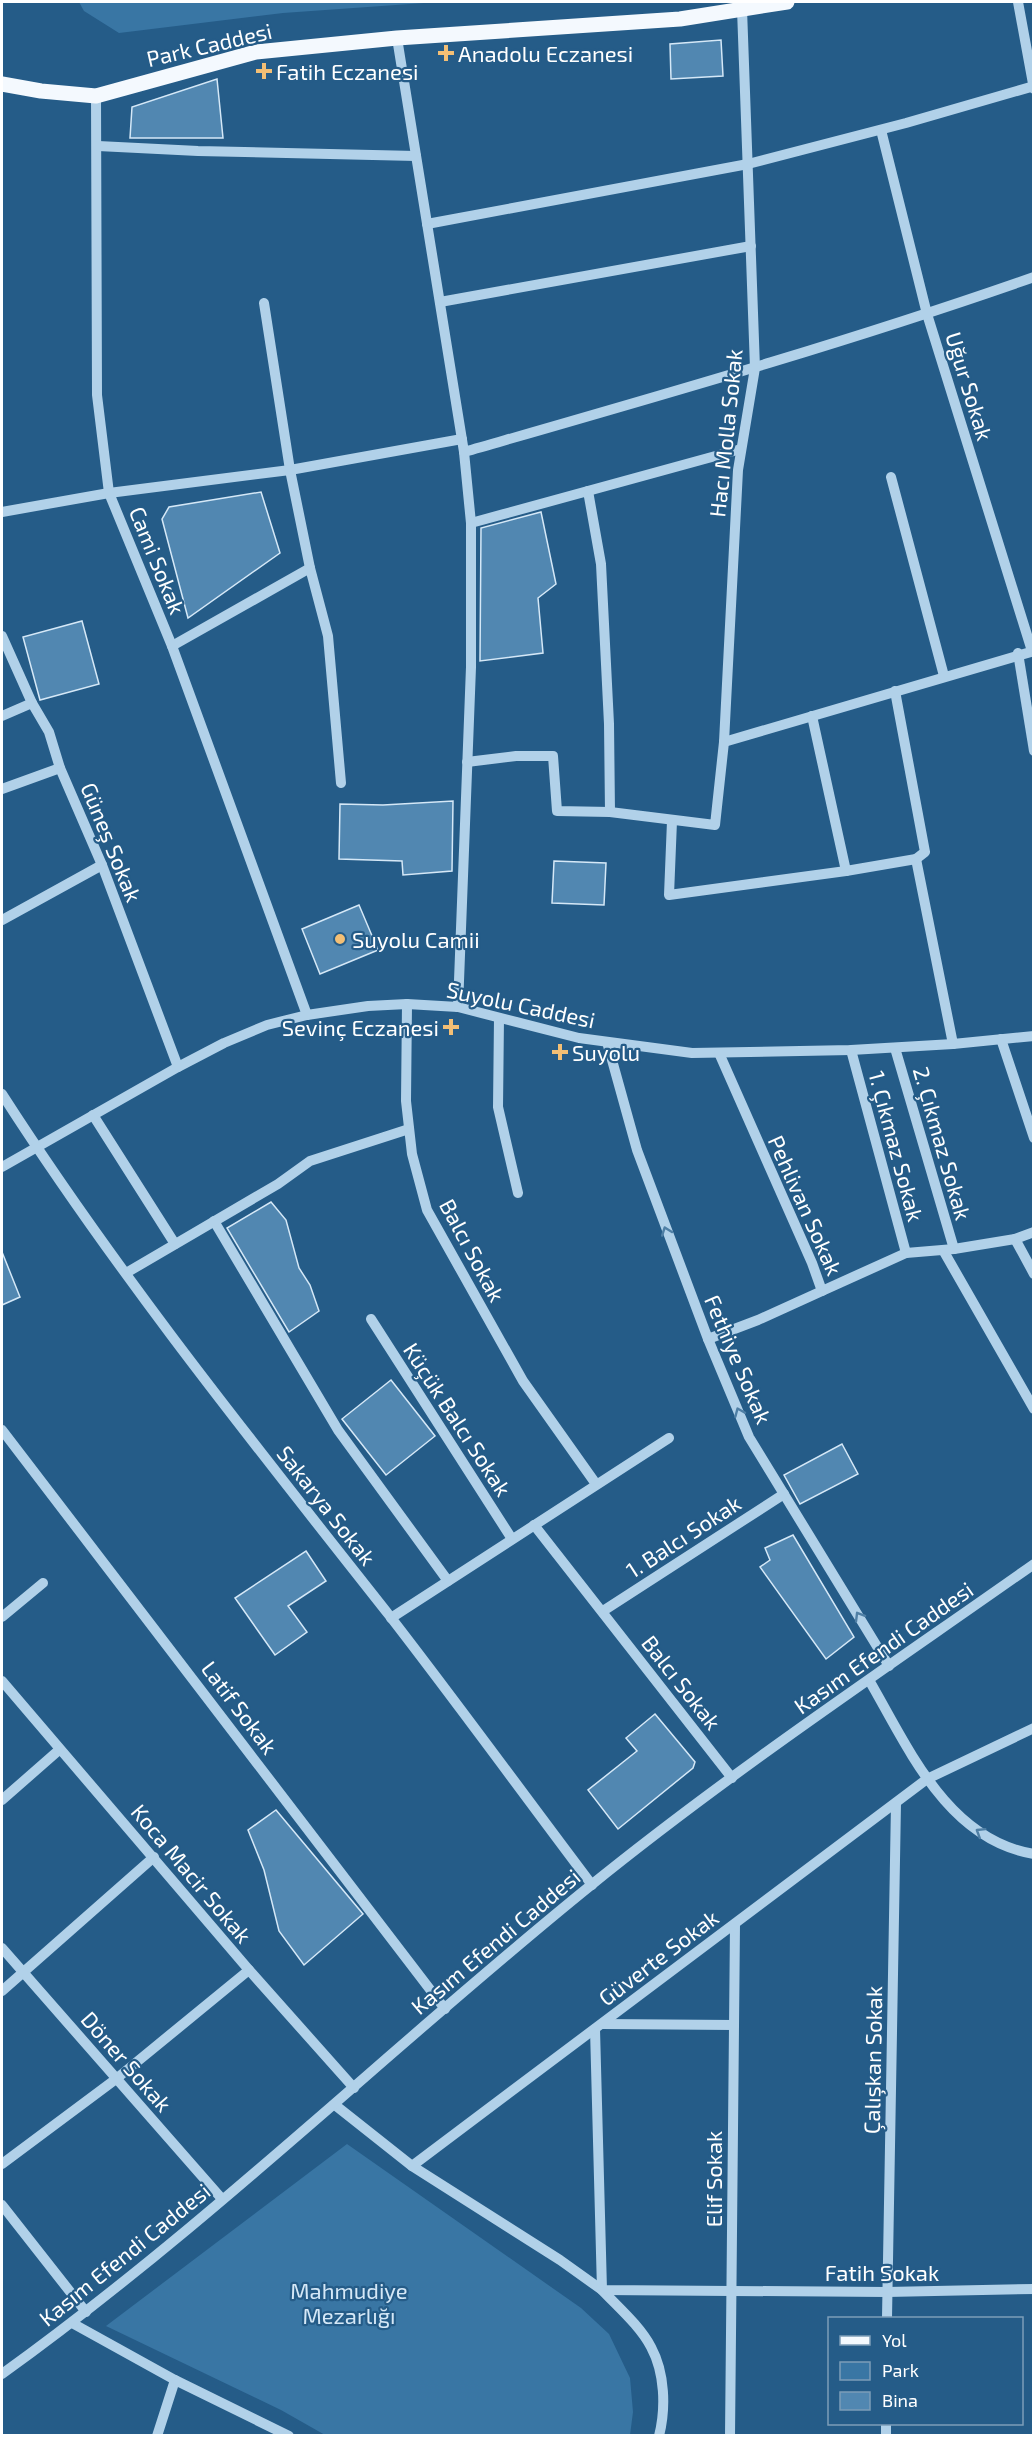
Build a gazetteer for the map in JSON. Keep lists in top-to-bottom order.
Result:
{
  "streets": {
    "main road": ["Park Caddesi"],
    "street": [
      "Uğur Sokak",
      "Hacı Molla Sokak",
      "Cami Sokak",
      "Güneş Sokak",
      "Suyolu Caddesi",
      "2. Çıkmaz Sokak",
      "1. Çıkmaz Sokak",
      "Pehlivan Sokak",
      "Balcı Sokak",
      "Fethiye Sokak",
      "Küçük Balcı Sokak",
      "Sakarya Sokak",
      "1. Balcı Sokak",
      "Kasım Efendi Caddesi",
      "Latif Sokak",
      "Koca Macir Sokak",
      "Güverte Sokak",
      "Çalışkan Sokak",
      "Döner Sokak",
      "Elif Sokak",
      "Fatih Sokak"
    ]
  },
  "crossings": [
    ["Park Caddesi", "Hacı Molla Sokak"],
    ["Park Caddesi", "Cami Sokak"],
    ["Cami Sokak", "Suyolu Caddesi"],
    ["Güneş Sokak", "Suyolu Caddesi"],
    ["Suyolu Caddesi", "2. Çıkmaz Sokak"],
    ["Suyolu Caddesi", "1. Çıkmaz Sokak"],
    ["Suyolu Caddesi", "Pehlivan Sokak"],
    ["Suyolu Caddesi", "Balcı Sokak"],
    ["Suyolu Caddesi", "Fethiye Sokak"],
    ["Suyolu Caddesi", "Sakarya Sokak"],
    ["Pehlivan Sokak", "Fethiye Sokak"],
    ["Balcı Sokak", "1. Balcı Sokak"],
    ["Balcı Sokak", "Kasım Efendi Caddesi"],
    ["Fethiye Sokak", "1. Balcı Sokak"],
    ["Fethiye Sokak", "Kasım Efendi Caddesi"],
    ["Sakarya Sokak", "Kasım Efendi Caddesi"],
    ["Kasım Efendi Caddesi", "Latif Sokak"],
    ["Kasım Efendi Caddesi", "Koca Macir Sokak"],
    ["Kasım Efendi Caddesi", "Döner Sokak"],
    ["Güverte Sokak", "Çalışkan Sokak"],
    ["Güverte Sokak", "Elif Sokak"],
    ["Çalışkan Sokak", "Fatih Sokak"],
    ["Elif Sokak", "Fatih Sokak"]
  ],
  "one_way": ["Fethiye Sokak"],
  "parks": ["Mahmudiye Mezarlığı"],
  "places": {
    "health": [
      "Anadolu Eczanesi",
      "Fatih Eczanesi",
      "Sevinç Eczanesi",
      "Suyolu"
    ],
    "other": ["Suyolu Camii"]
  },
  "legend": ["Yol", "Park", "Bina"]
}
